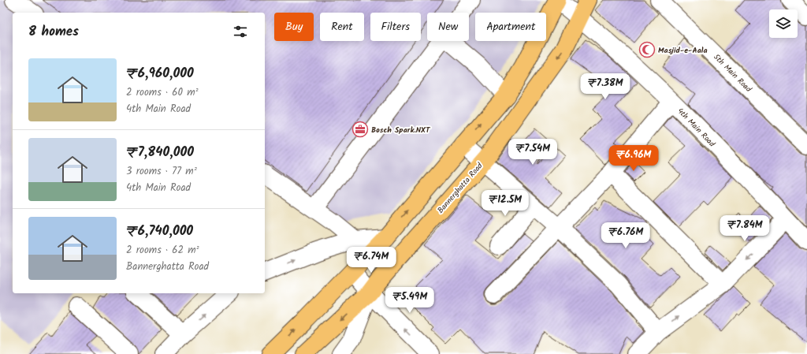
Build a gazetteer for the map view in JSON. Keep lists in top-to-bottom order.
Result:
{
  "streets": {
    "main road": ["Bannerghatta Road"],
    "street": ["5th Main Road", "4th Main Road"]
  },
  "crossings": [
    ["4th Main Road", "Bannerghatta Road"]
  ],
  "places": {
    "mosque": ["Masjid-e-Aala"],
    "office": ["Bosch Spark.NXT"]
  },
  "page": {
    "chip": [
      "Buy",
      "Rent",
      "Filters",
      "New",
      "Apartment"
    ],
    "heading": "8 homes",
    "list": [
      {
        "name": "₹6,960,000",
        "note": "2 rooms · 60 m² · 4th Main Road"
      },
      {
        "name": "₹7,840,000",
        "note": "3 rooms · 77 m² · 4th Main Road"
      },
      {
        "name": "₹6,740,000",
        "note": "2 rooms · 62 m² · Bannerghatta Road"
      }
    ],
    "price": [
      "₹7.38M",
      "₹7.54M",
      "₹6.96M",
      "₹12.5M",
      "₹7.84M",
      "₹6.76M",
      "₹6.74M",
      "₹5.49M"
    ]
  }
}
